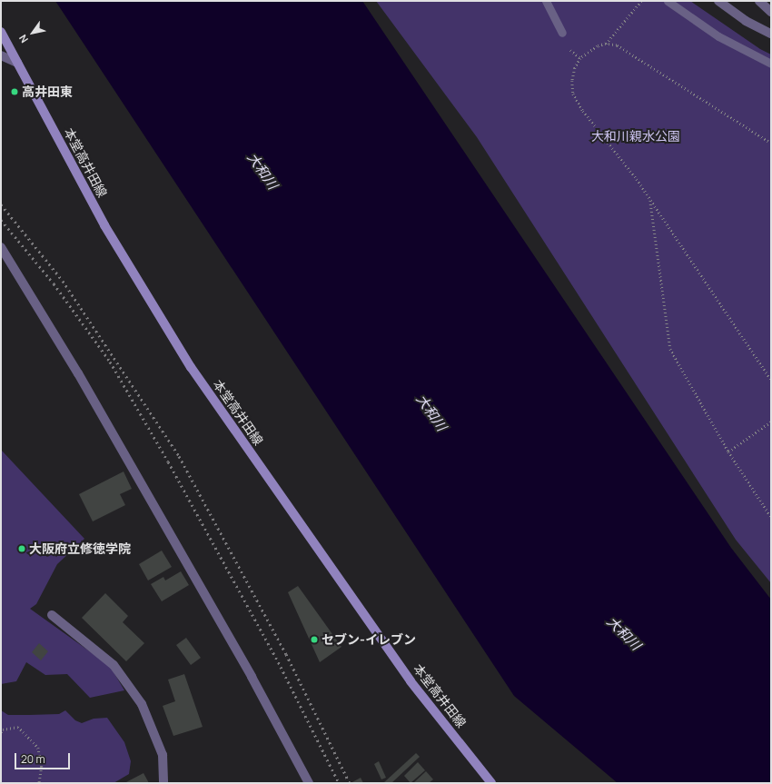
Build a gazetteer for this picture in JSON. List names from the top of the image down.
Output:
{
  "streets": {
    "main road": ["本堂高井田線"]
  },
  "water": ["大和川"],
  "parks": ["大和川親水公園"],
  "places": ["高井田東", "大阪府立修徳学院", "セブン-イレブン"],
  "scale_bar": "20 m",
  "north": "bottom left"
}
